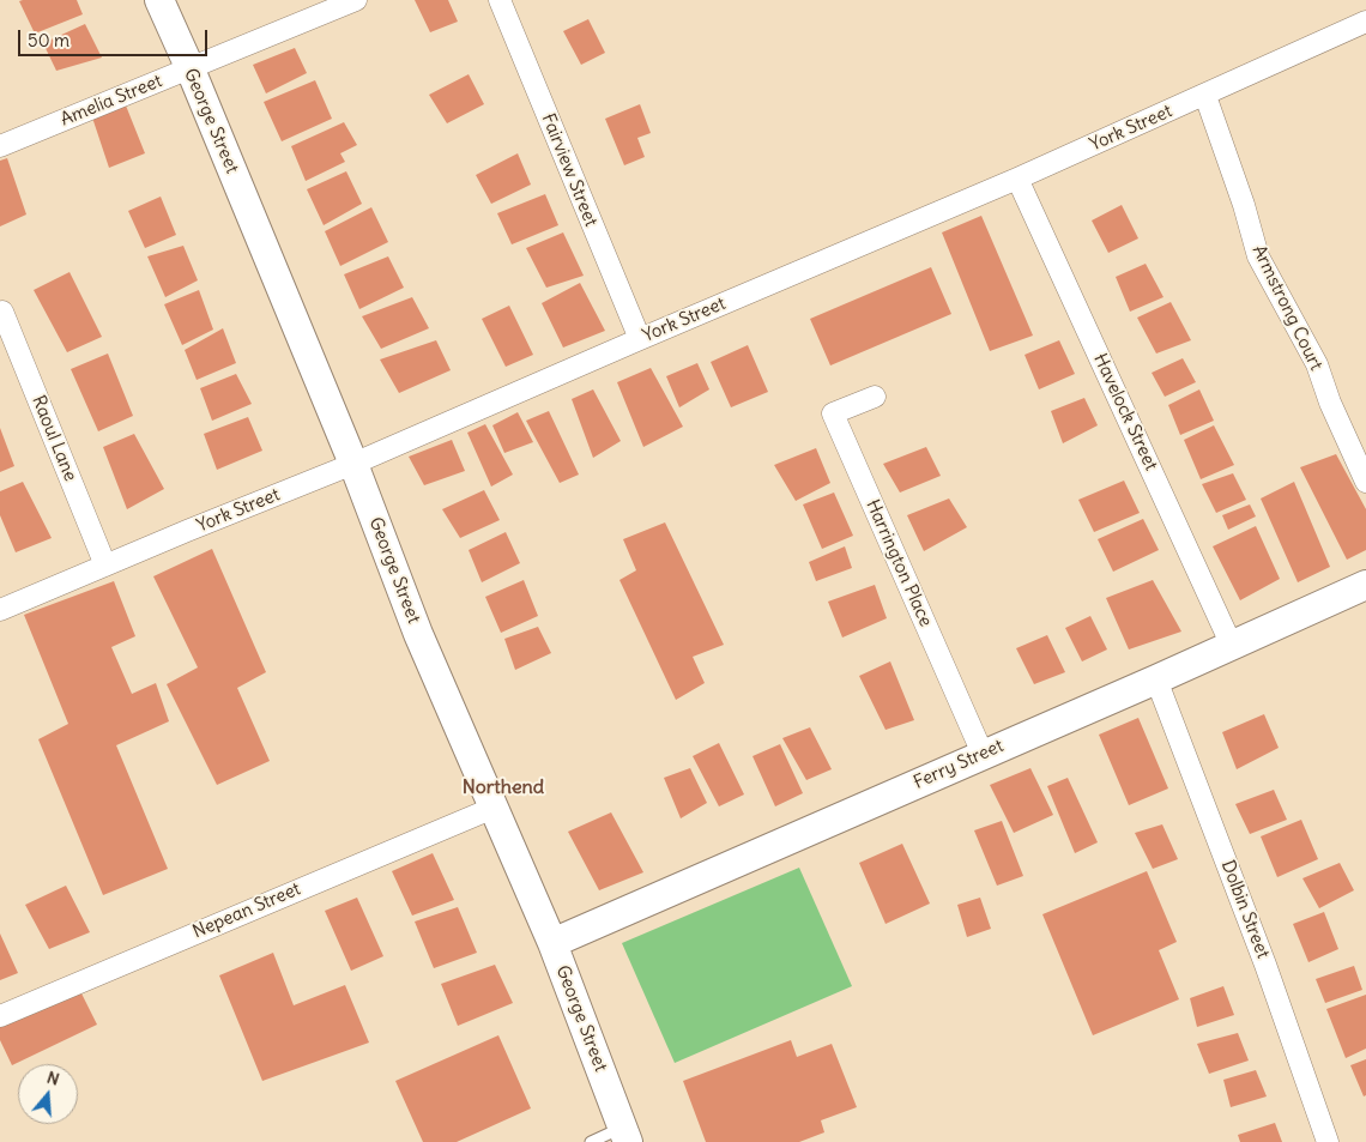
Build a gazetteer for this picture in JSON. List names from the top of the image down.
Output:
{
  "streets": {
    "main road": ["George Street", "Ferry Street"],
    "street": [
      "Amelia Street",
      "York Street",
      "Fairview Street",
      "Armstrong Court",
      "Havelock Street",
      "Raoul Lane",
      "Harrington Place",
      "Dolbin Street",
      "Nepean Street"
    ]
  },
  "crossings": [
    ["Amelia Street", "George Street"],
    ["George Street", "York Street"],
    ["George Street", "Ferry Street"],
    ["George Street", "Nepean Street"],
    ["York Street", "Fairview Street"],
    ["York Street", "Armstrong Court"],
    ["York Street", "Havelock Street"],
    ["York Street", "Raoul Lane"],
    ["Havelock Street", "Ferry Street"],
    ["Harrington Place", "Ferry Street"],
    ["Ferry Street", "Dolbin Street"]
  ],
  "districts": ["Northend"],
  "scale_bar": "50 m",
  "north": "top"
}
